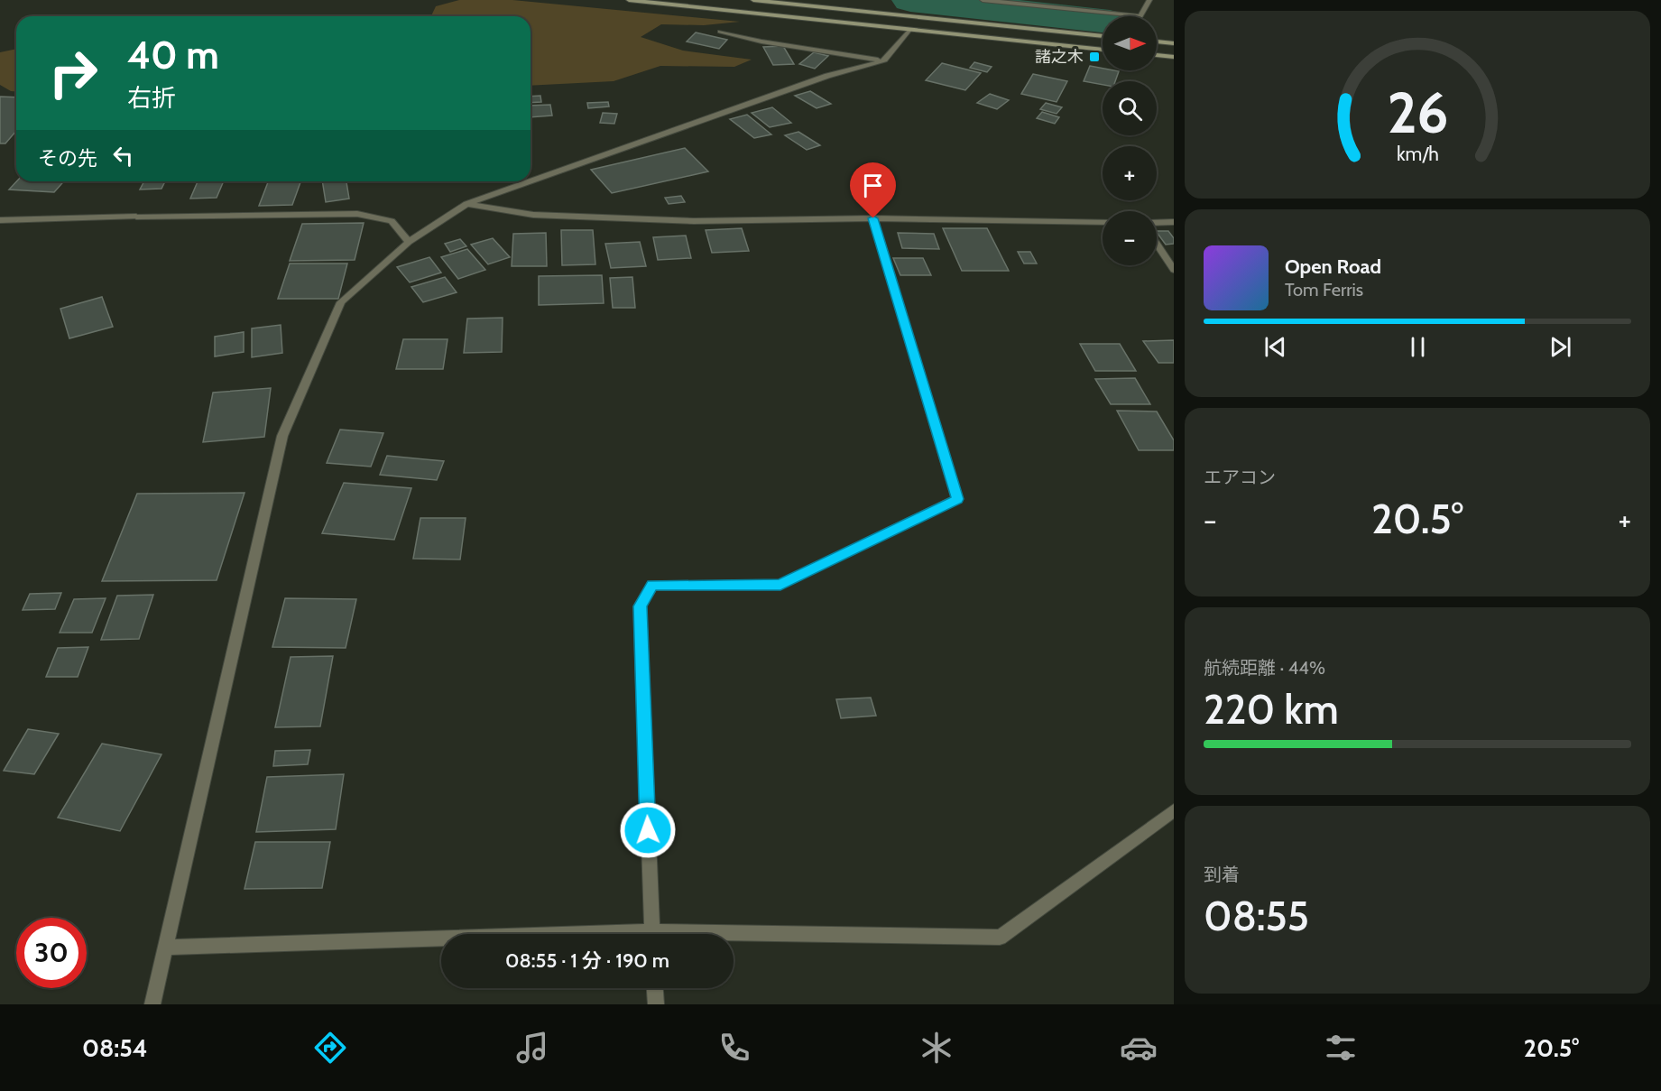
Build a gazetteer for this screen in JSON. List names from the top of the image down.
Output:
{
  "places": {
    "transit": ["諸之木"]
  },
  "north": "right",
  "page": {
    "map_buttons": ["+", "−"],
    "turn": ["40 m", "右折"],
    "then": "その先",
    "song": ["Open Road", "Tom Ferris"],
    "tile": [
      "エアコン",
      ["航続距離 · 44%", "220 km"],
      ["到着", "08:55"]
    ],
    "heat": ["−", "20.5°", "+"],
    "limit": "30",
    "trip": "08:55 · 1 分 · 190 m",
    "tabs": ["08:54", "20.5°"],
    "gauge": ["26", "km/h"]
  }
}
